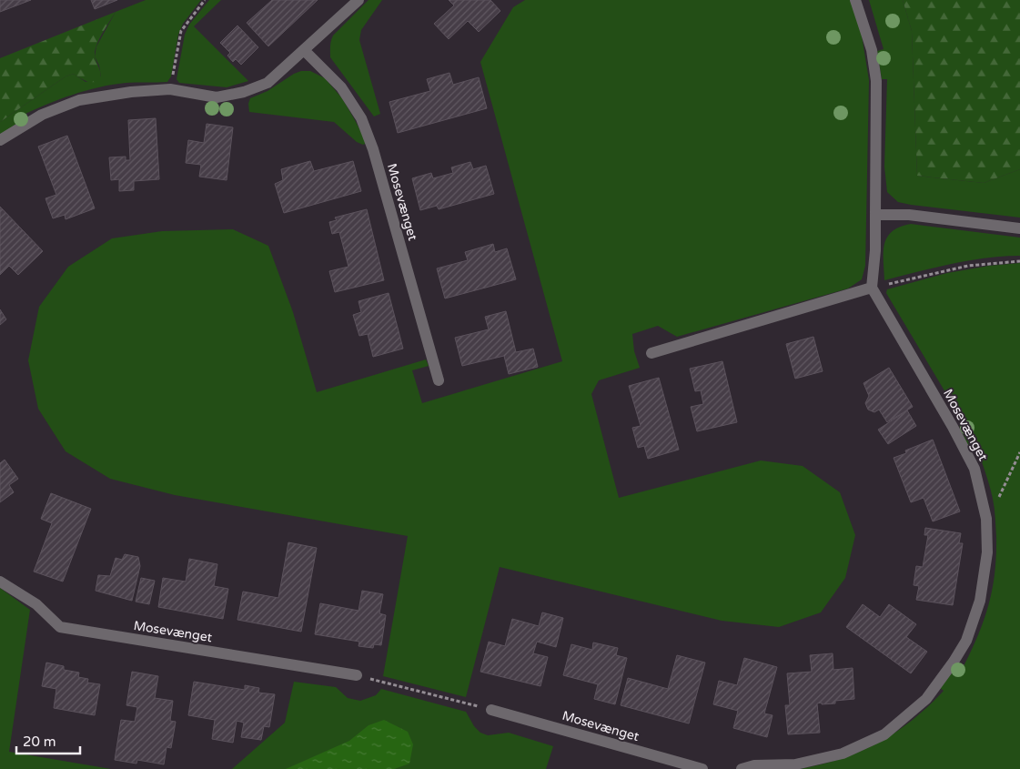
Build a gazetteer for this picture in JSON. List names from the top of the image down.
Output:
{
  "streets": {
    "street": ["Mosevænget"]
  },
  "scale_bar": "20 m"
}
